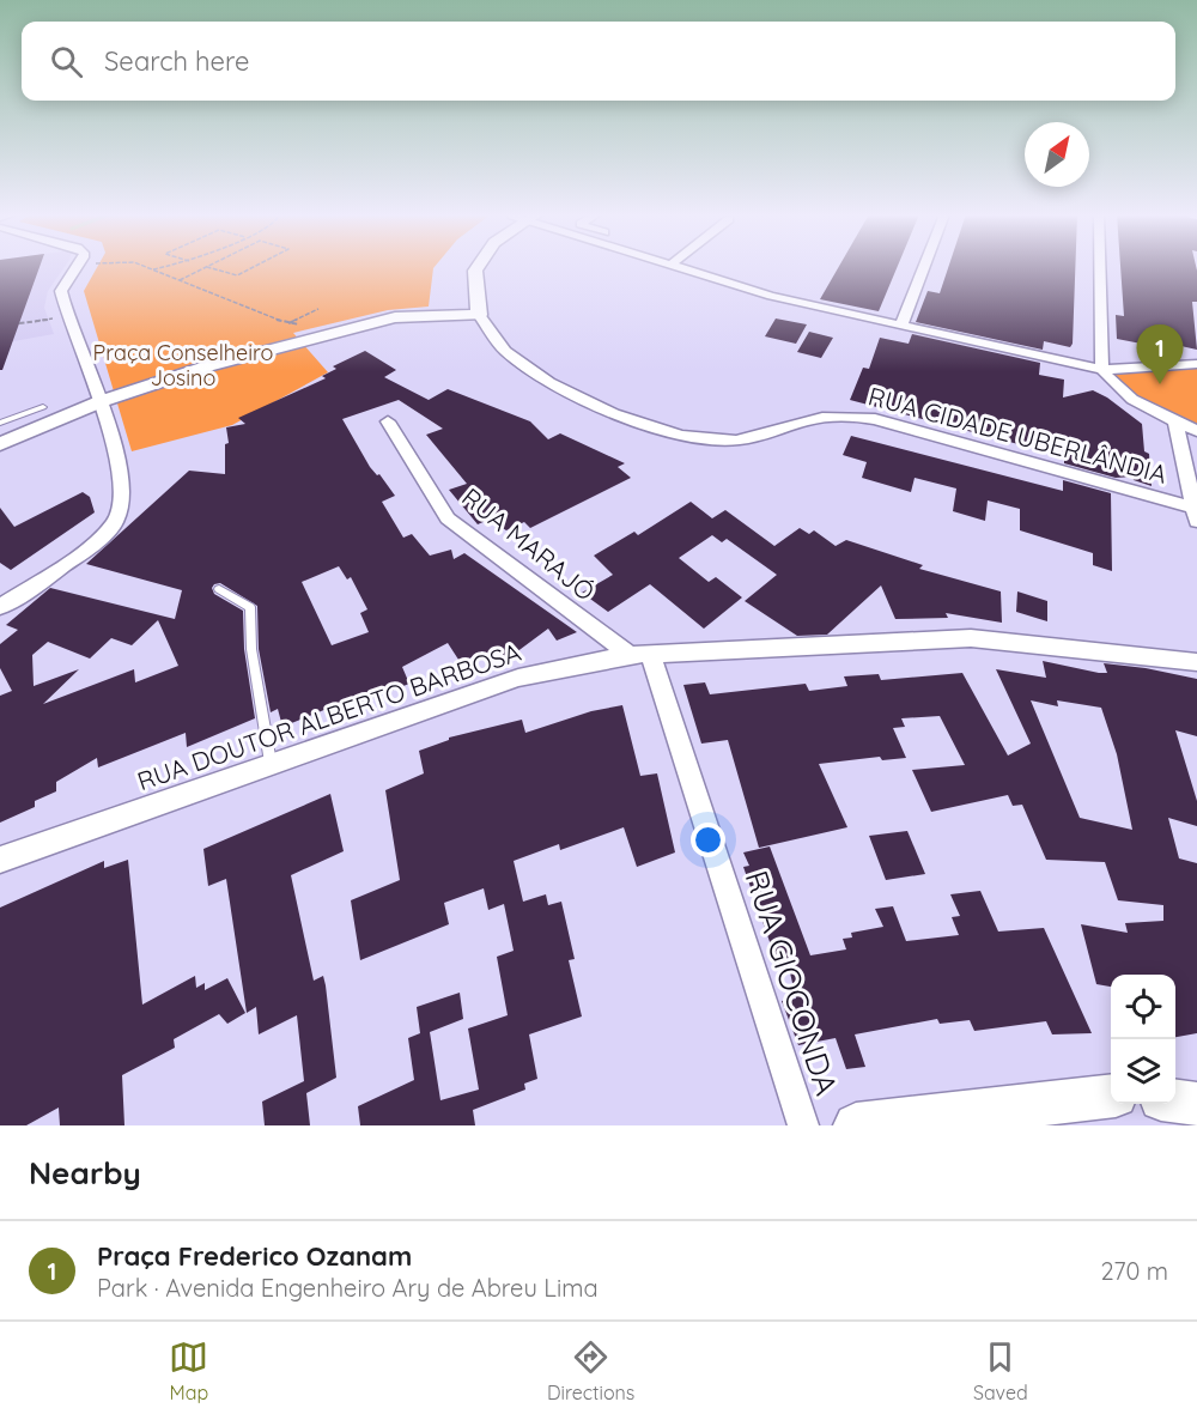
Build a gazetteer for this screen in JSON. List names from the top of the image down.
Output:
{
  "streets": {
    "street": [
      "RUA CIDADE UBERLÂNDIA",
      "RUA MARAJÓ",
      "RUA DOUTOR ALBERTO BARBOSA",
      "RUA GIOCONDA"
    ]
  },
  "crossings": [
    ["RUA MARAJÓ", "RUA DOUTOR ALBERTO BARBOSA"],
    ["RUA MARAJÓ", "RUA GIOCONDA"],
    ["RUA DOUTOR ALBERTO BARBOSA", "RUA GIOCONDA"]
  ],
  "parks": ["Praça Conselheiro Josino"],
  "north": "top right",
  "page": {
    "search": "Search here",
    "pins": "1",
    "heading": "Nearby",
    "list": [
      {
        "mark": "1",
        "name": "Praça Frederico Ozanam",
        "note": "Park · Avenida Engenheiro Ary de Abreu Lima",
        "value": "270 m"
      }
    ],
    "nav": ["Map", "Directions", "Saved"]
  }
}
